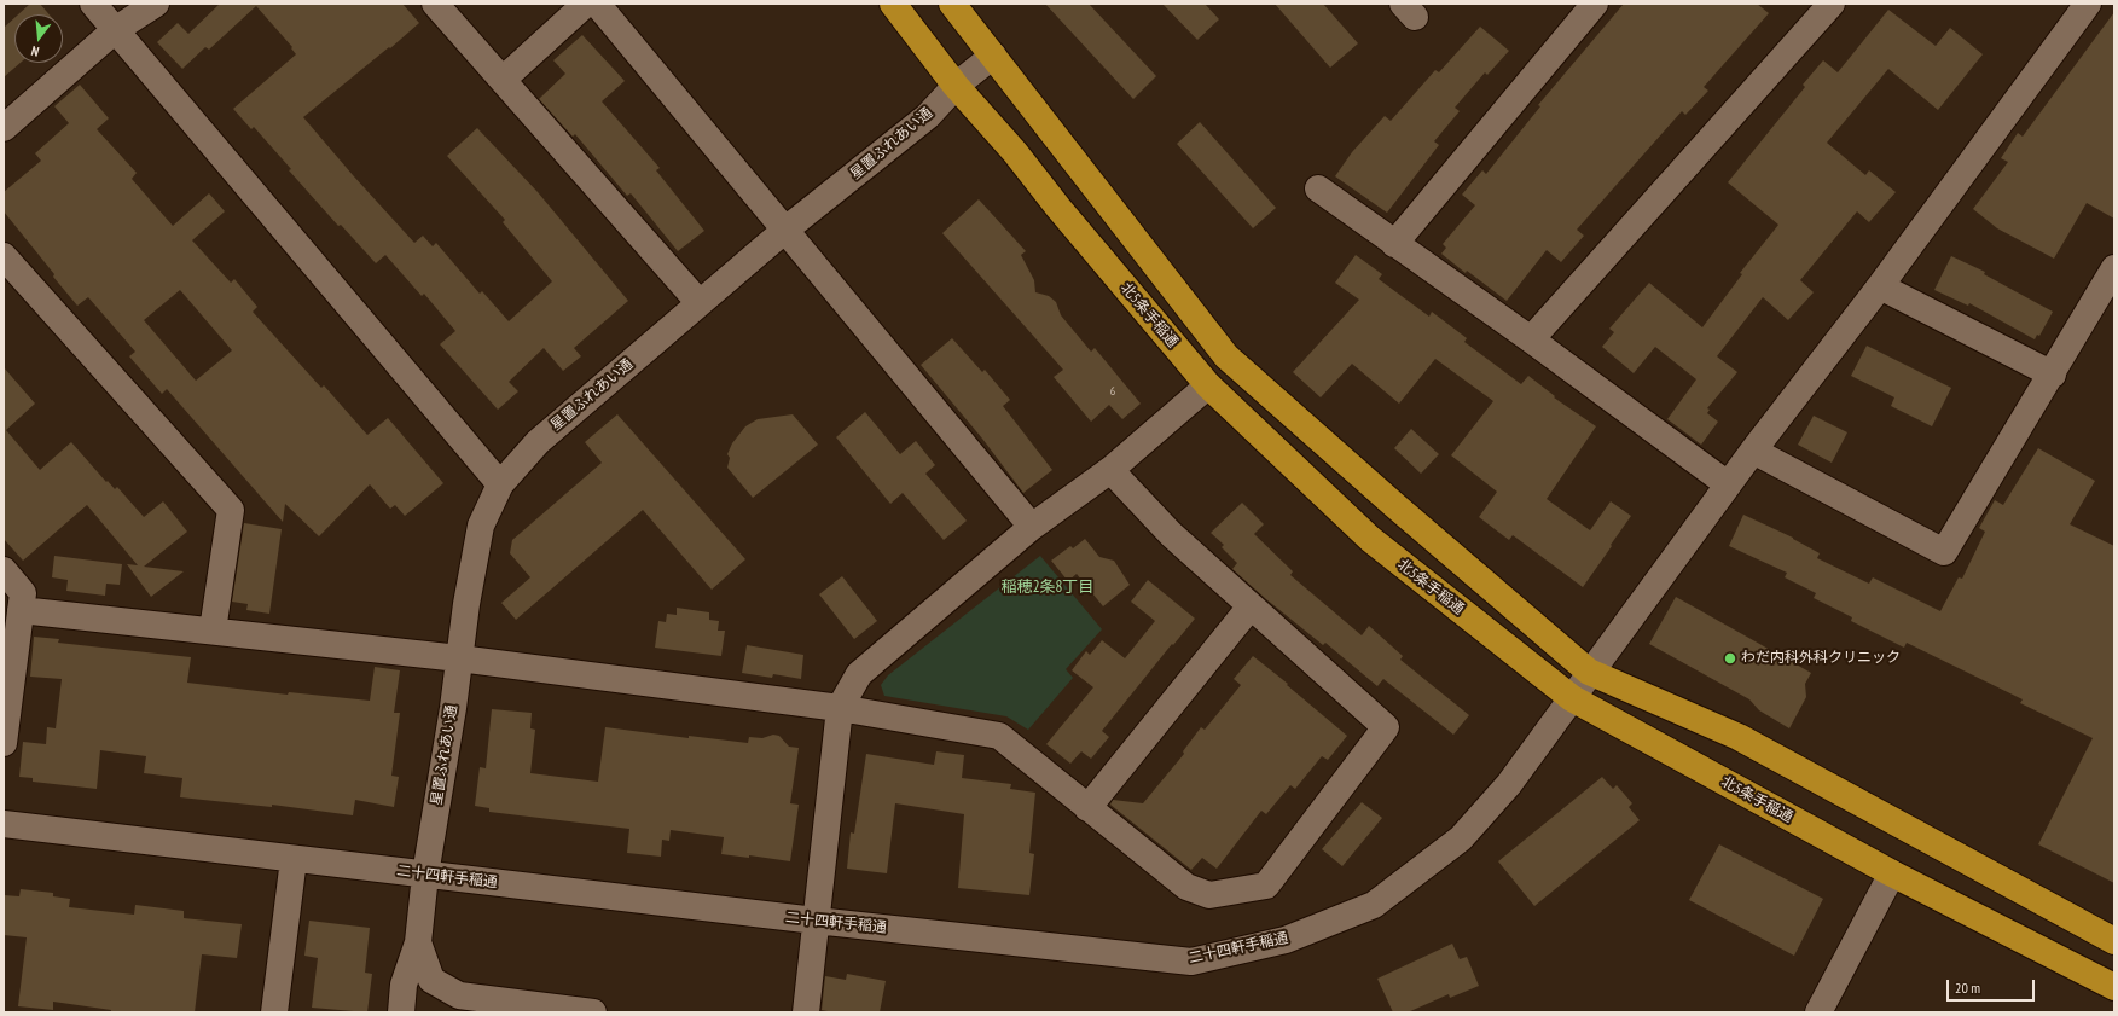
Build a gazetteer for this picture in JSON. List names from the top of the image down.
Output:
{
  "streets": {
    "highway": ["北5条手稲通"],
    "street": ["星置ふれあい通", "二十四軒手稲通"]
  },
  "crossings": [
    ["星置ふれあい通", "北5条手稲通"],
    ["星置ふれあい通", "二十四軒手稲通"],
    ["北5条手稲通", "二十四軒手稲通"]
  ],
  "districts": ["稲穂2条8丁目"],
  "places": ["わだ内科外科クリニック"],
  "house_numbers": ["6"],
  "scale_bar": "20 m",
  "north": "bottom"
}
